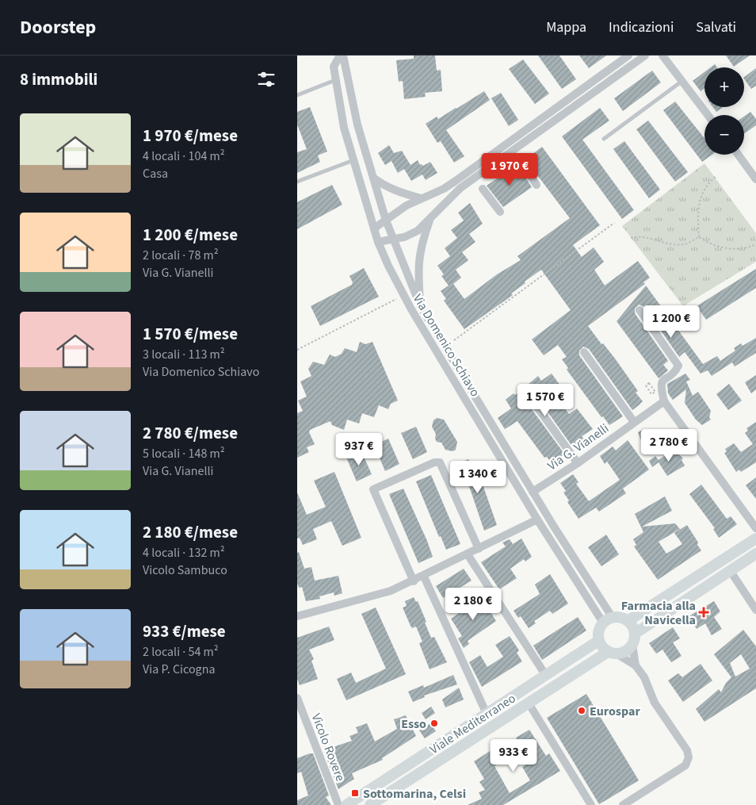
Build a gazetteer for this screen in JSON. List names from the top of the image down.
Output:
{
  "streets": {
    "street": [
      "Via Domenico Schiavo",
      "Via G. Vianelli",
      "Viale Mediterraneo",
      "Vicolo Rovere"
    ]
  },
  "crossings": [
    ["Via Domenico Schiavo", "Via G. Vianelli"],
    ["Via Domenico Schiavo", "Viale Mediterraneo"]
  ],
  "places": {
    "health": ["Farmacia alla Navicella"],
    "other": ["Eurospar", "Esso"],
    "transit": ["Sottomarina, Celsi"]
  },
  "page": {
    "header": "Doorstep",
    "nav": ["Mappa", "Indicazioni", "Salvati"],
    "heading": "8 immobili",
    "map_buttons": ["+", "−"],
    "list": [
      {
        "name": "1 970 €/mese",
        "note": "4 locali · 104 m² · Casa"
      },
      {
        "name": "1 200 €/mese",
        "note": "2 locali · 78 m² · Via G. Vianelli"
      },
      {
        "name": "1 570 €/mese",
        "note": "3 locali · 113 m² · Via Domenico Schiavo"
      },
      {
        "name": "2 780 €/mese",
        "note": "5 locali · 148 m² · Via G. Vianelli"
      },
      {
        "name": "2 180 €/mese",
        "note": "4 locali · 132 m² · Vicolo Sambuco"
      },
      {
        "name": "933 €/mese",
        "note": "2 locali · 54 m² · Via P. Cicogna"
      }
    ],
    "price": [
      "1 970 €",
      "1 200 €",
      "1 570 €",
      "2 780 €",
      "937 €",
      "1 340 €",
      "2 180 €",
      "933 €"
    ]
  }
}
